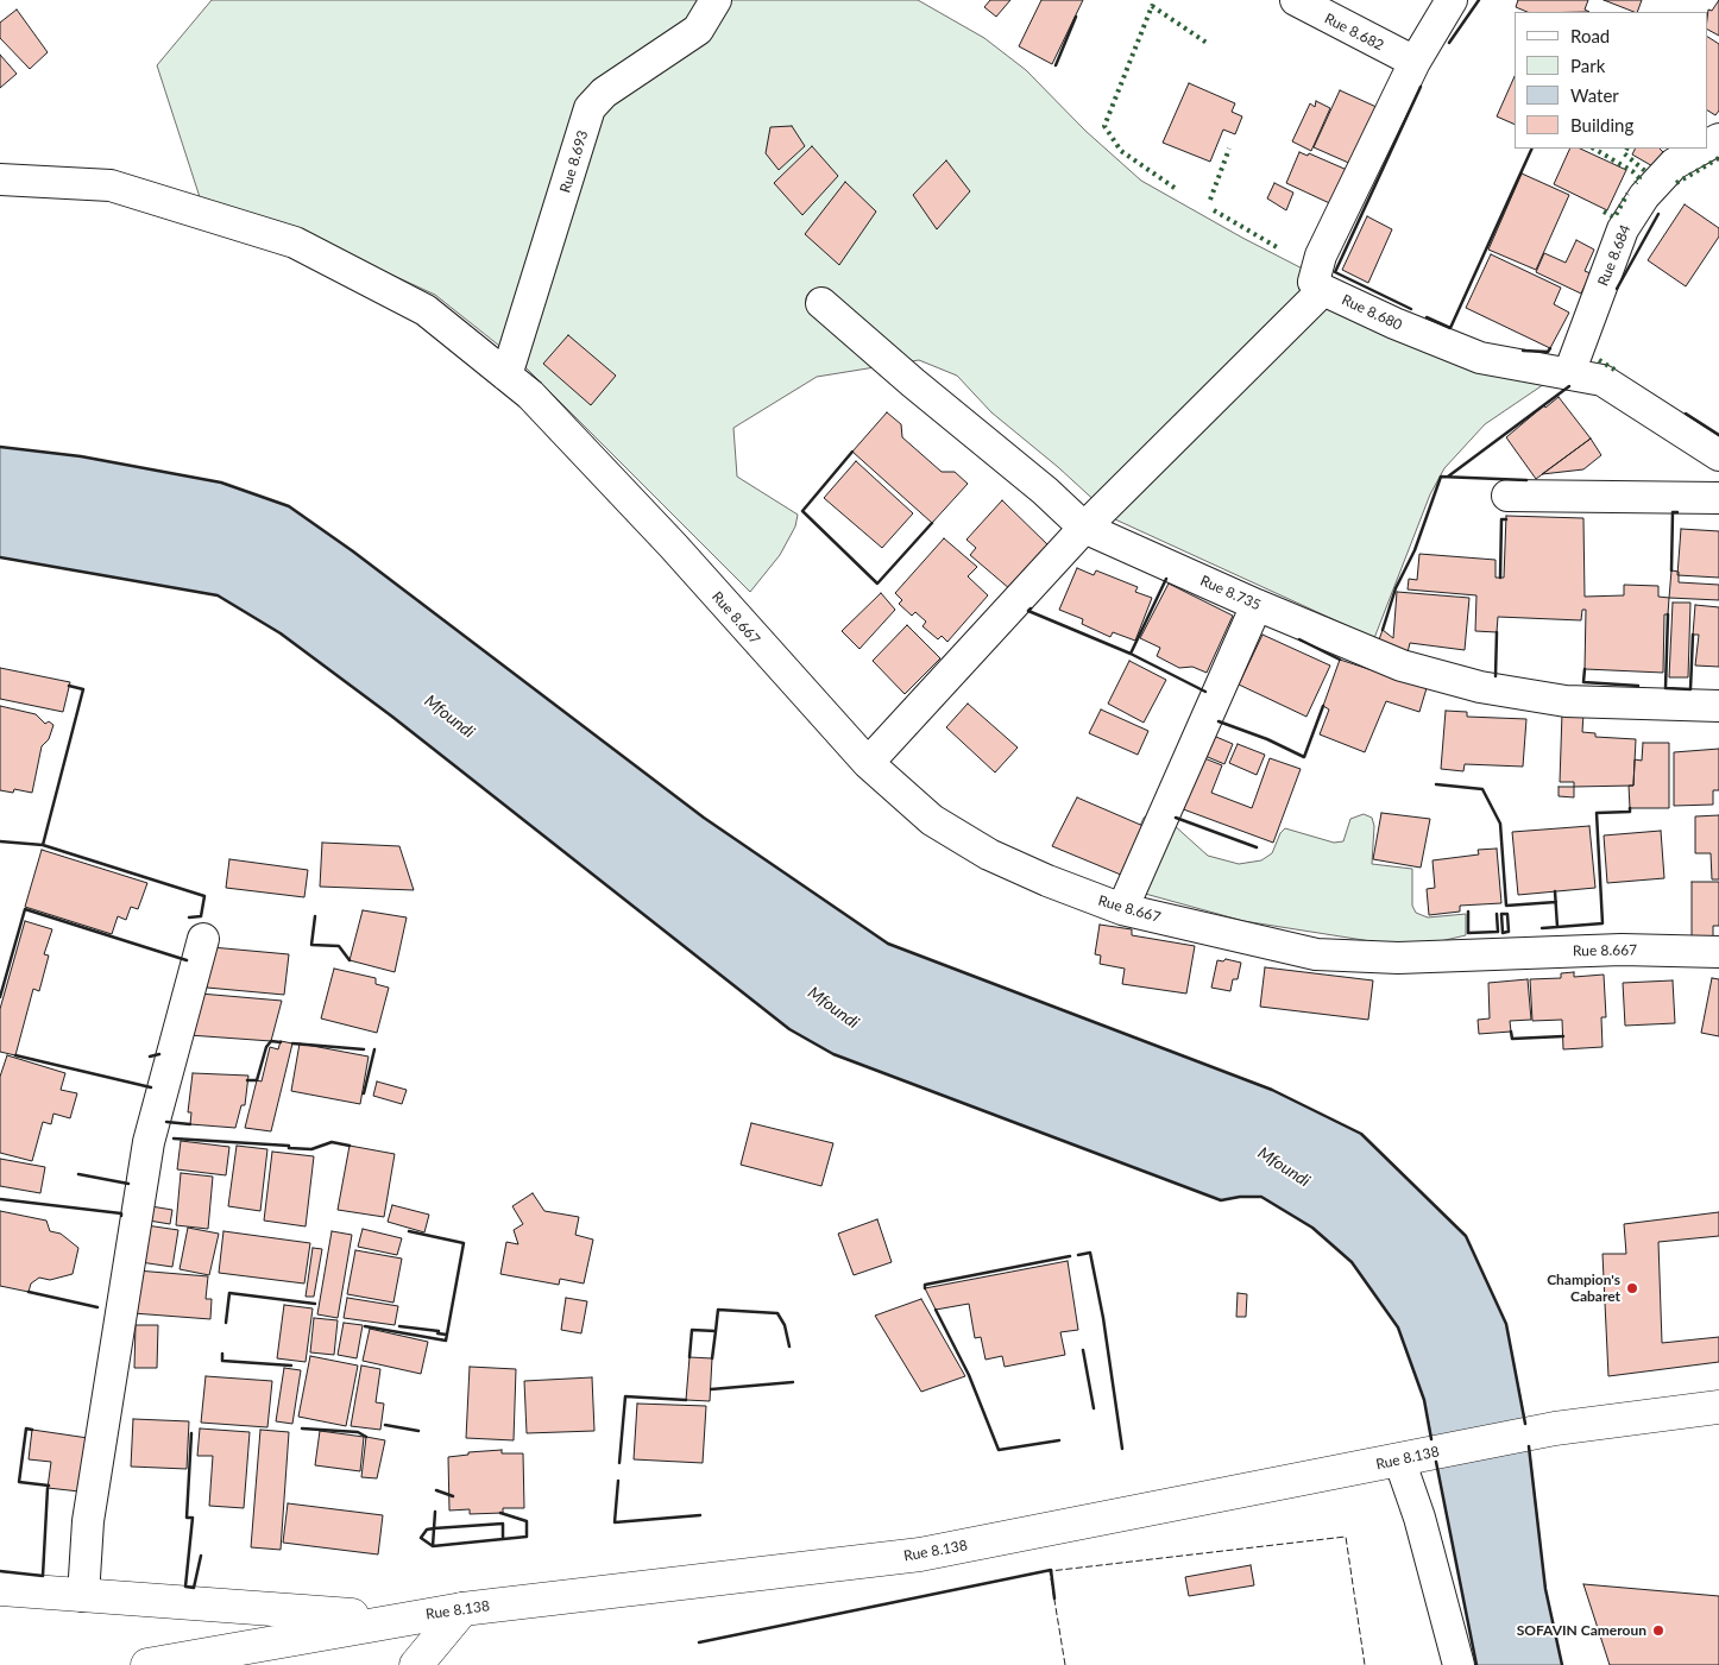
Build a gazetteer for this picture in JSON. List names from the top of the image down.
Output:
{
  "streets": {
    "main road": ["Rue 8.138"],
    "street": [
      "Rue 8.682",
      "Rue 8.693",
      "Rue 8.684",
      "Rue 8.680",
      "Rue 8.735",
      "Rue 8.667"
    ]
  },
  "crossings": [
    ["Rue 8.682", "Rue 8.680"],
    ["Rue 8.693", "Rue 8.667"],
    ["Rue 8.684", "Rue 8.680"]
  ],
  "water": ["Mfoundi"],
  "places": ["Champion's Cabaret", "SOFAVIN Cameroun"],
  "legend": [
    "Road",
    "Park",
    "Water",
    "Building"
  ]
}
